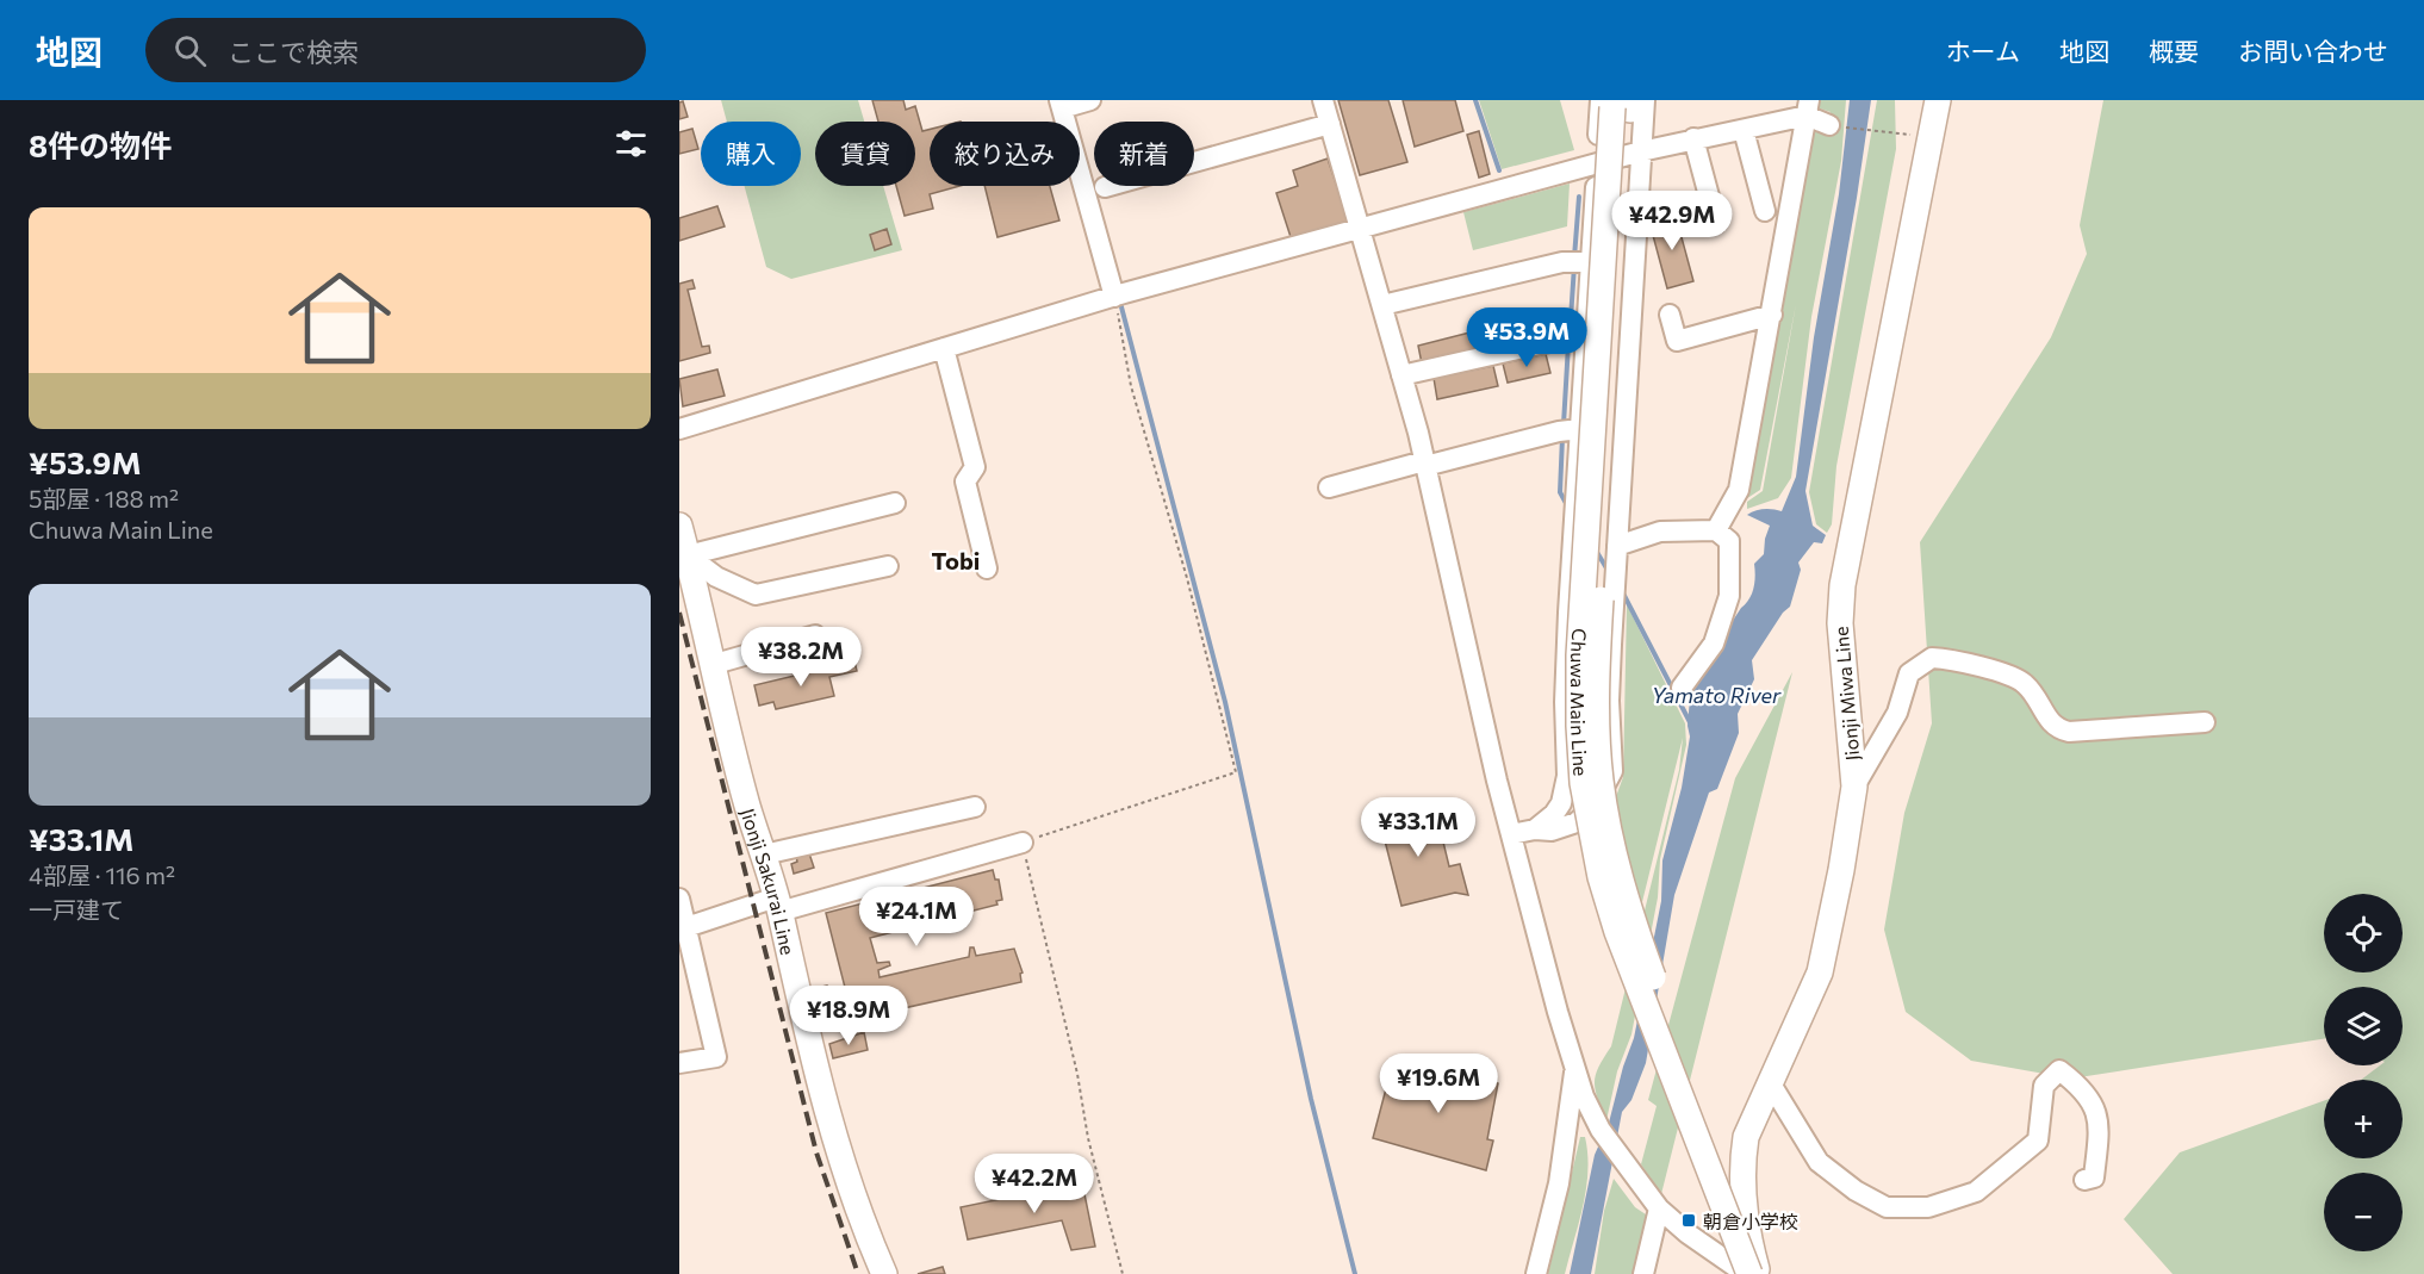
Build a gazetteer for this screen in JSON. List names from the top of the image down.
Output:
{
  "streets": {
    "main road": ["Jionji Miwa Line", "Chuwa Main Line", "Jionji Sakurai Line"]
  },
  "districts": ["Tobi"],
  "water": ["Yamato River"],
  "places": {
    "transit": ["朝倉小学校"]
  },
  "page": {
    "header": "地図",
    "search": "ここで検索",
    "nav": [
      "ホーム",
      "地図",
      "概要",
      "お問い合わせ"
    ],
    "heading": "8件の物件",
    "chip": [
      "購入",
      "賃貸",
      "絞り込み",
      "新着"
    ],
    "list": [
      {
        "name": "¥53.9M",
        "note": "5部屋 · 188 m² · Chuwa Main Line"
      },
      {
        "name": "¥33.1M",
        "note": "4部屋 · 116 m² · 一戸建て"
      }
    ],
    "price": [
      "¥42.9M",
      "¥53.9M",
      "¥38.2M",
      "¥33.1M",
      "¥24.1M",
      "¥18.9M",
      "¥19.6M",
      "¥42.2M"
    ],
    "map_buttons": ["+", "−"]
  }
}
